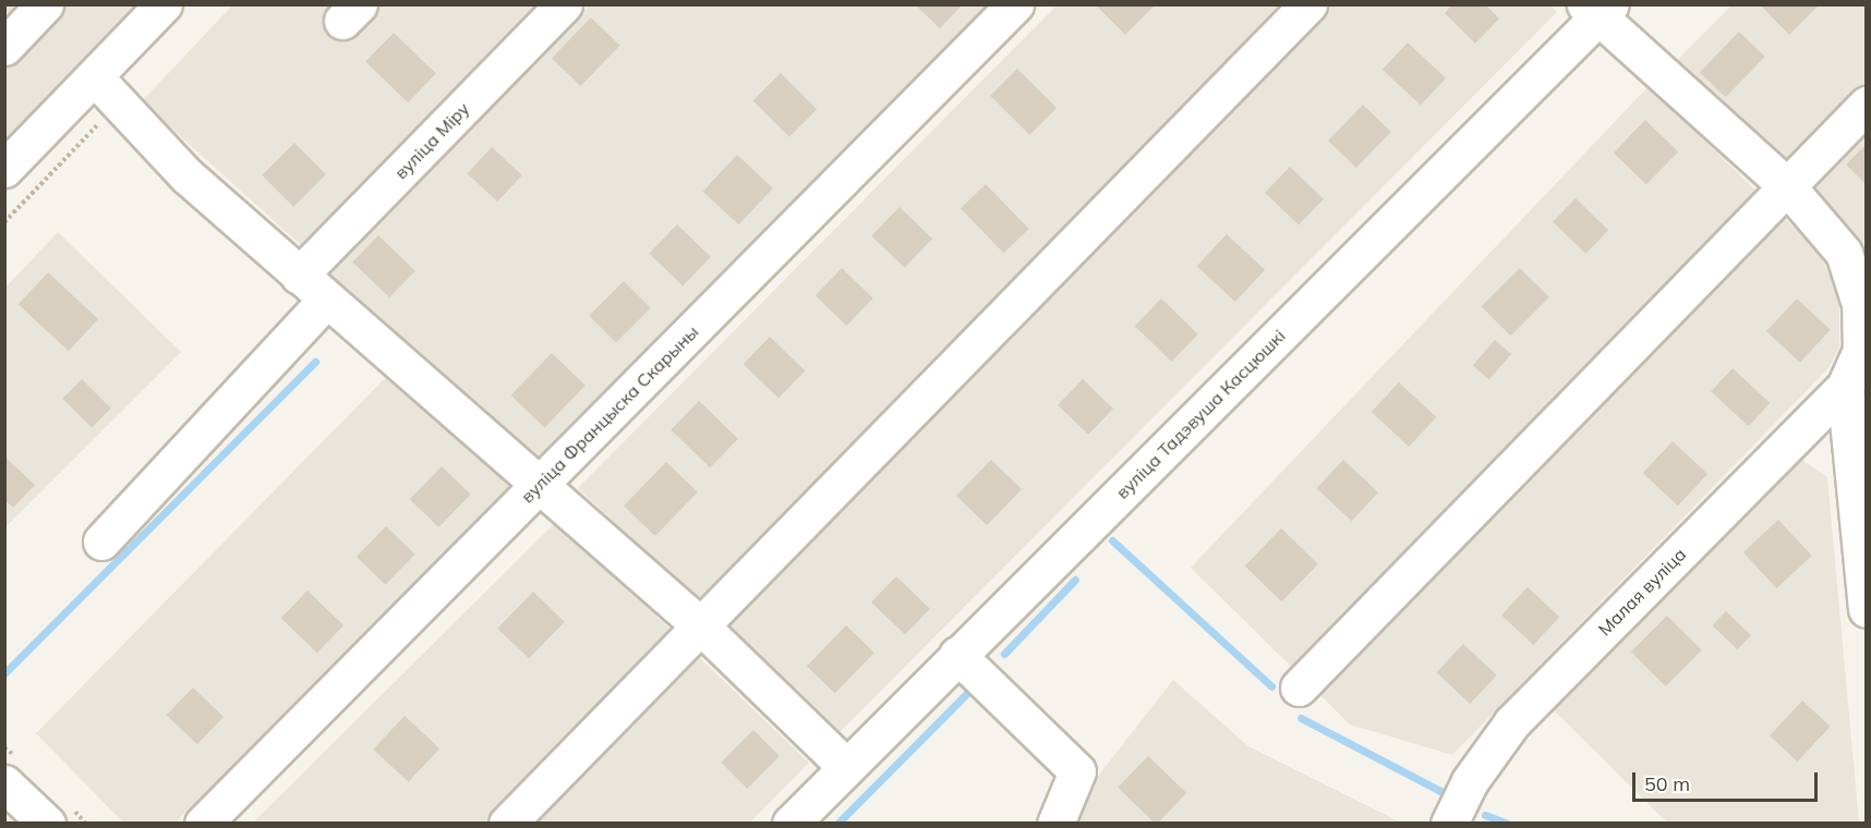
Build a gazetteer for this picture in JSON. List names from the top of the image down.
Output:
{
  "streets": {
    "street": [
      "вуліца Міру",
      "вуліца Францыска Скарыны",
      "вуліца Тадэвуша Касцюшкі",
      "Малая вуліца"
    ]
  },
  "scale_bar": "50 m"
}
